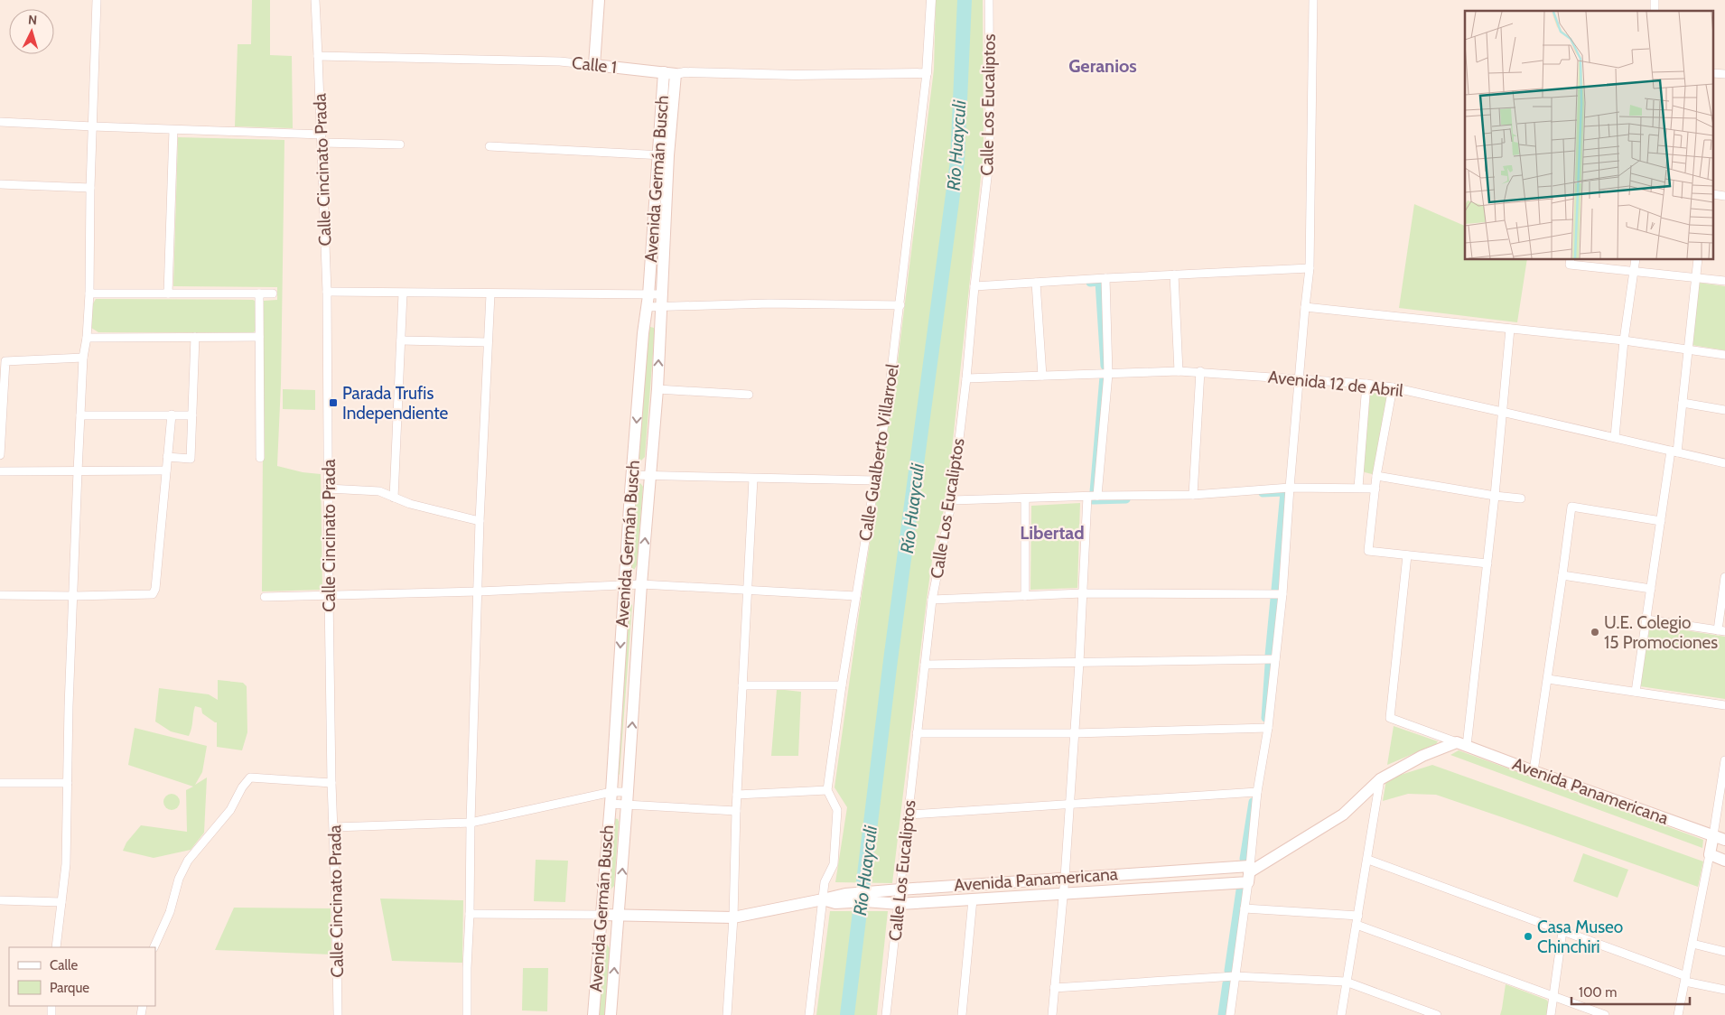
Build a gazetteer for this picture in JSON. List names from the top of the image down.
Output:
{
  "streets": {
    "main road": ["Calle 1", "Avenida Germán Busch", "Avenida Panamericana"],
    "street": [
      "Calle Los Eucaliptos",
      "Calle Cincinato Prada",
      "Avenida 12 de Abril",
      "Calle Gualberto Villarroel"
    ]
  },
  "crossings": [
    ["Calle 1", "Calle Cincinato Prada"],
    ["Calle 1", "Avenida Germán Busch"],
    ["Calle 1", "Calle Gualberto Villarroel"],
    ["Calle Los Eucaliptos", "Avenida 12 de Abril"],
    ["Calle Los Eucaliptos", "Avenida Panamericana"],
    ["Avenida Germán Busch", "Avenida Panamericana"]
  ],
  "districts": ["Geranios", "Libertad"],
  "water": ["Río Huayculi"],
  "places": {
    "transit": ["Parada Trufis Independiente"],
    "other": ["U.E. Colegio 15 Promociones", "Casa Museo Chinchiri"]
  },
  "legend": ["Calle", "Parque"],
  "scale_bar": "100 m",
  "north": "top"
}
